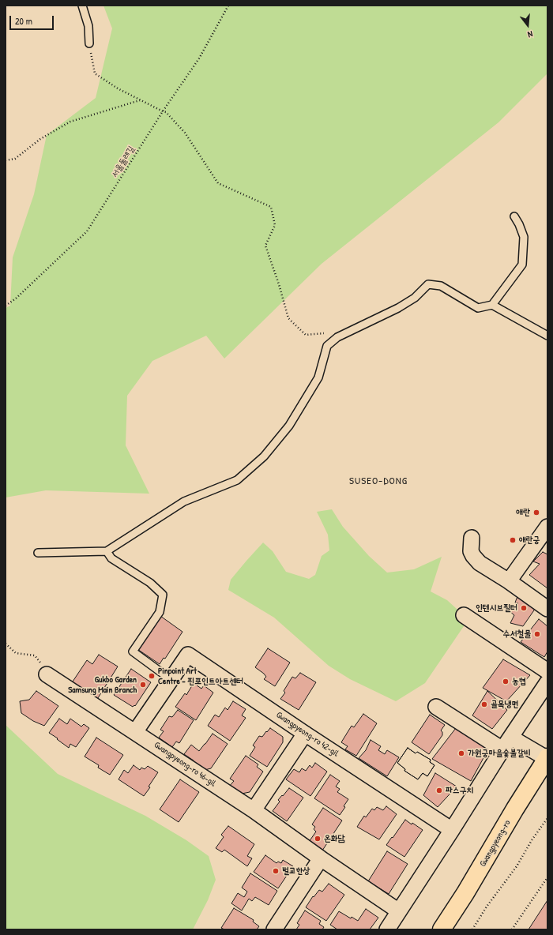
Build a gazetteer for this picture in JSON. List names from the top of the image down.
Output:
{
  "streets": {
    "main road": ["Gwangpyeong-ro"],
    "street": ["Gwangpyeong-ro 42-gil", "Gwangpyeong-ro 46-gil"],
    "path": ["서울둘레길"]
  },
  "crossings": [
    ["Gwangpyeong-ro 42-gil", "Gwangpyeong-ro 46-gil"]
  ],
  "districts": ["SUSEO-DONG"],
  "places": [
    "애란",
    "애란궁",
    "인텐시브필터",
    "수서철물",
    "Pinpoint Art Centre - 핀포인트아트센터",
    "농협",
    "Gukbo Garden Samsung Main Branch",
    "골목냉면",
    "가원궁마을숯불갈비",
    "파스구치",
    "온화담",
    "벌교한상"
  ],
  "scale_bar": "20 m",
  "north": "bottom"
}
